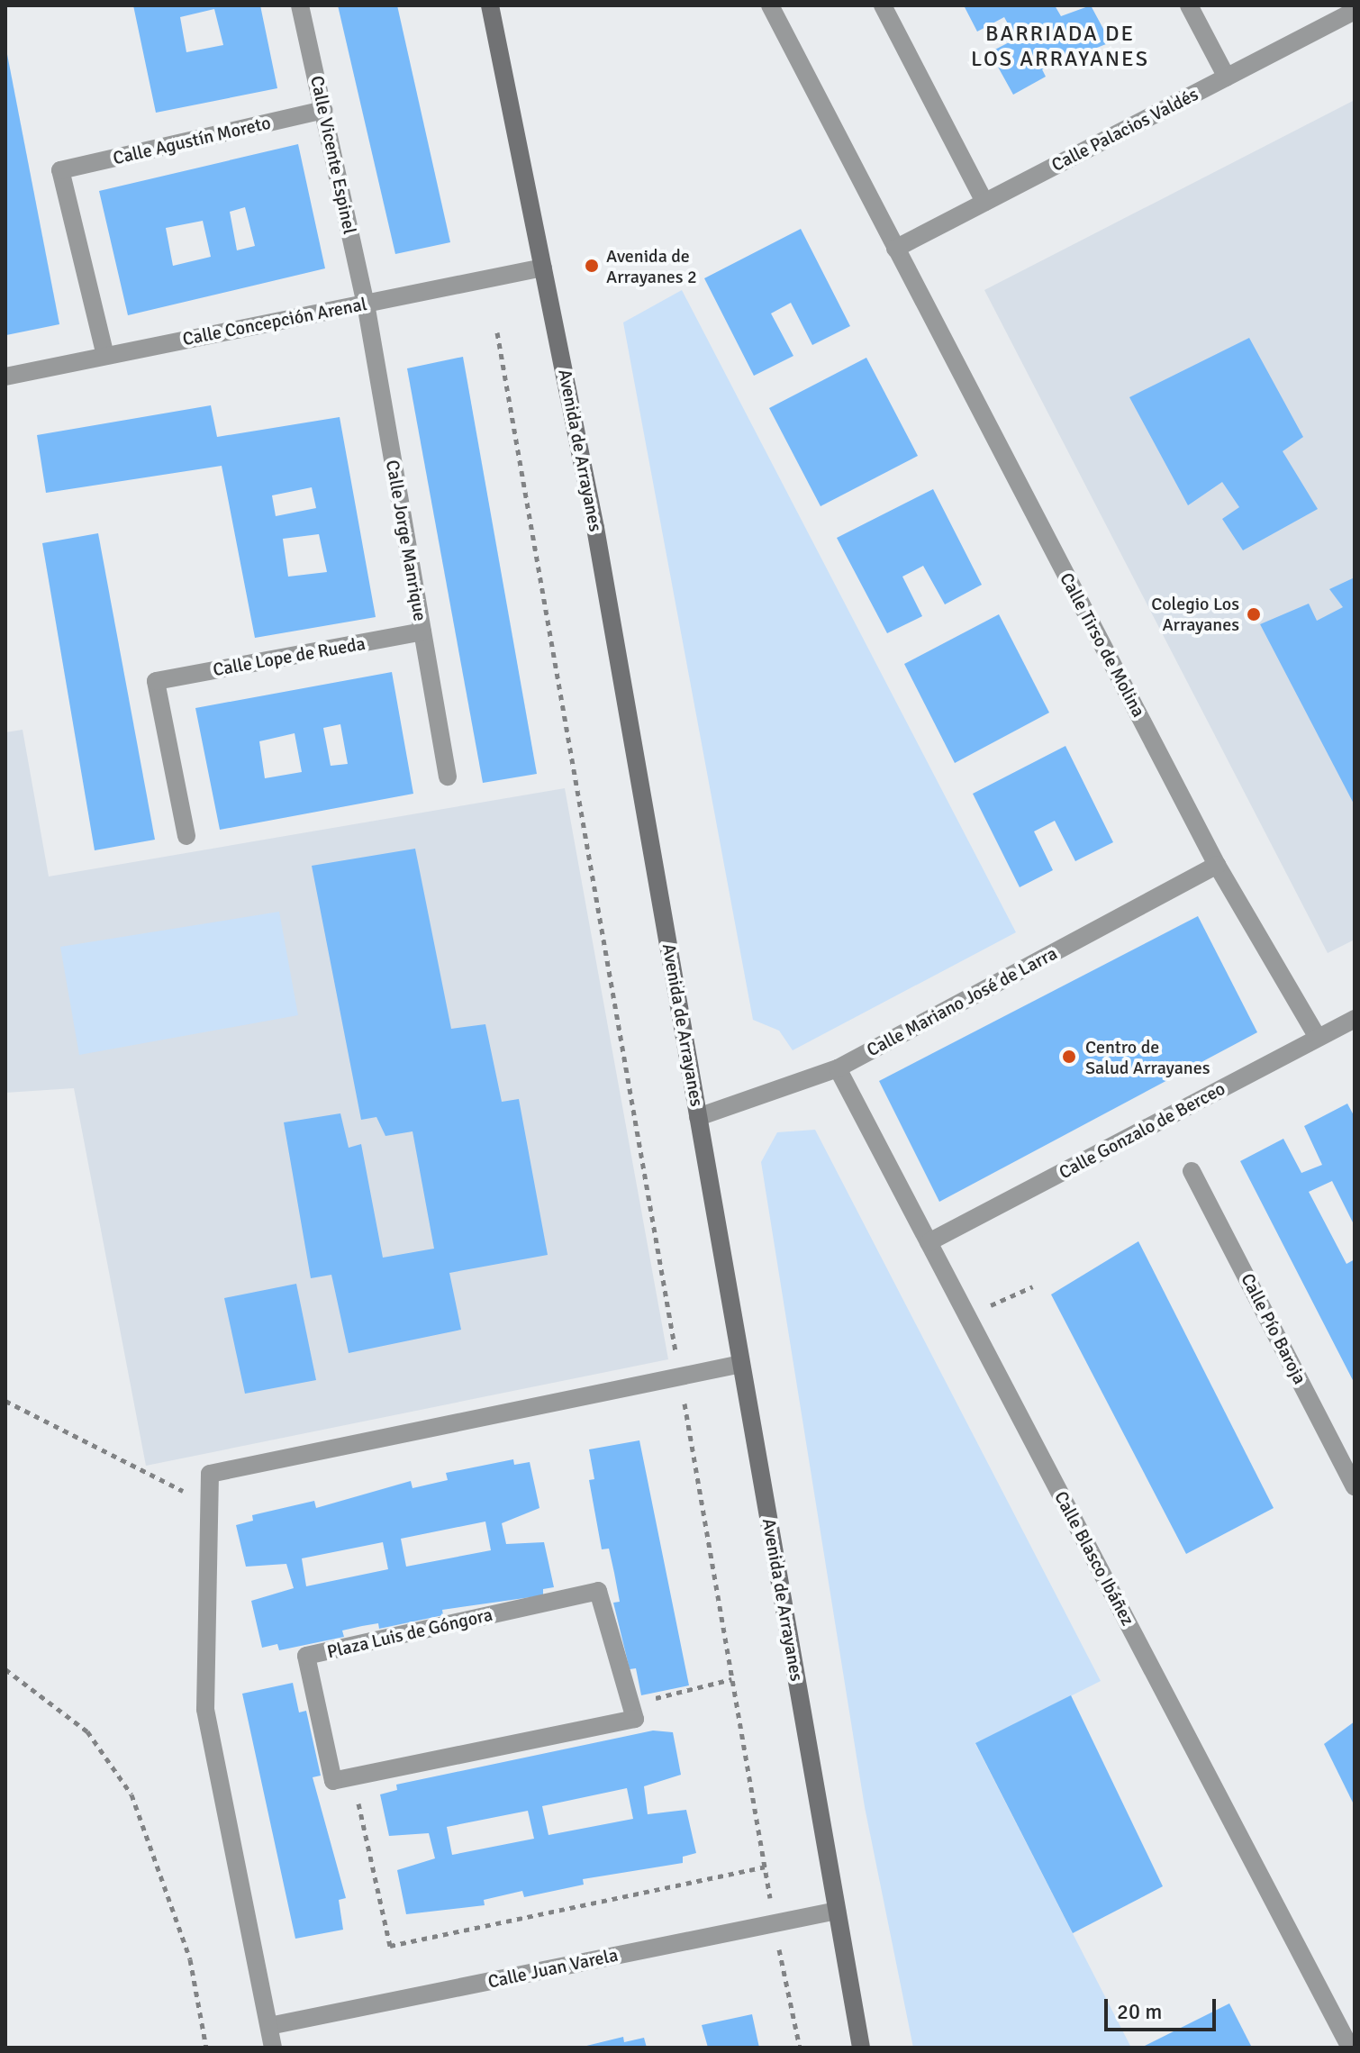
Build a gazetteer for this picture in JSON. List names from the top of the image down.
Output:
{
  "streets": {
    "street": [
      "Calle Palacios Valdés",
      "Calle Agustín Moreto",
      "Calle Vicente Espinel",
      "Calle Concepción Arenal",
      "Avenida de Arrayanes",
      "Calle Jorge Manrique",
      "Calle Tirso de Molina",
      "Calle Lope de Rueda",
      "Calle Mariano José de Larra",
      "Calle Gonzalo de Berceo",
      "Calle Pío Baroja",
      "Calle Blasco Ibáñez",
      "Plaza Luis de Góngora",
      "Calle Juan Varela"
    ]
  },
  "crossings": [
    ["Calle Palacios Valdés", "Calle Tirso de Molina"],
    ["Calle Agustín Moreto", "Calle Vicente Espinel"],
    ["Calle Agustín Moreto", "Calle Concepción Arenal"],
    ["Calle Vicente Espinel", "Calle Concepción Arenal"],
    ["Calle Vicente Espinel", "Calle Jorge Manrique"],
    ["Calle Concepción Arenal", "Avenida de Arrayanes"],
    ["Calle Concepción Arenal", "Calle Jorge Manrique"],
    ["Avenida de Arrayanes", "Calle Mariano José de Larra"],
    ["Avenida de Arrayanes", "Calle Juan Varela"],
    ["Calle Jorge Manrique", "Calle Lope de Rueda"],
    ["Calle Tirso de Molina", "Calle Mariano José de Larra"],
    ["Calle Tirso de Molina", "Calle Gonzalo de Berceo"],
    ["Calle Mariano José de Larra", "Calle Blasco Ibáñez"],
    ["Calle Gonzalo de Berceo", "Calle Blasco Ibáñez"]
  ],
  "districts": ["BARRIADA DE LOS ARRAYANES"],
  "places": ["Avenida de Arrayanes 2", "Colegio Los Arrayanes", "Centro de Salud Arrayanes"],
  "scale_bar": "20 m"
}
